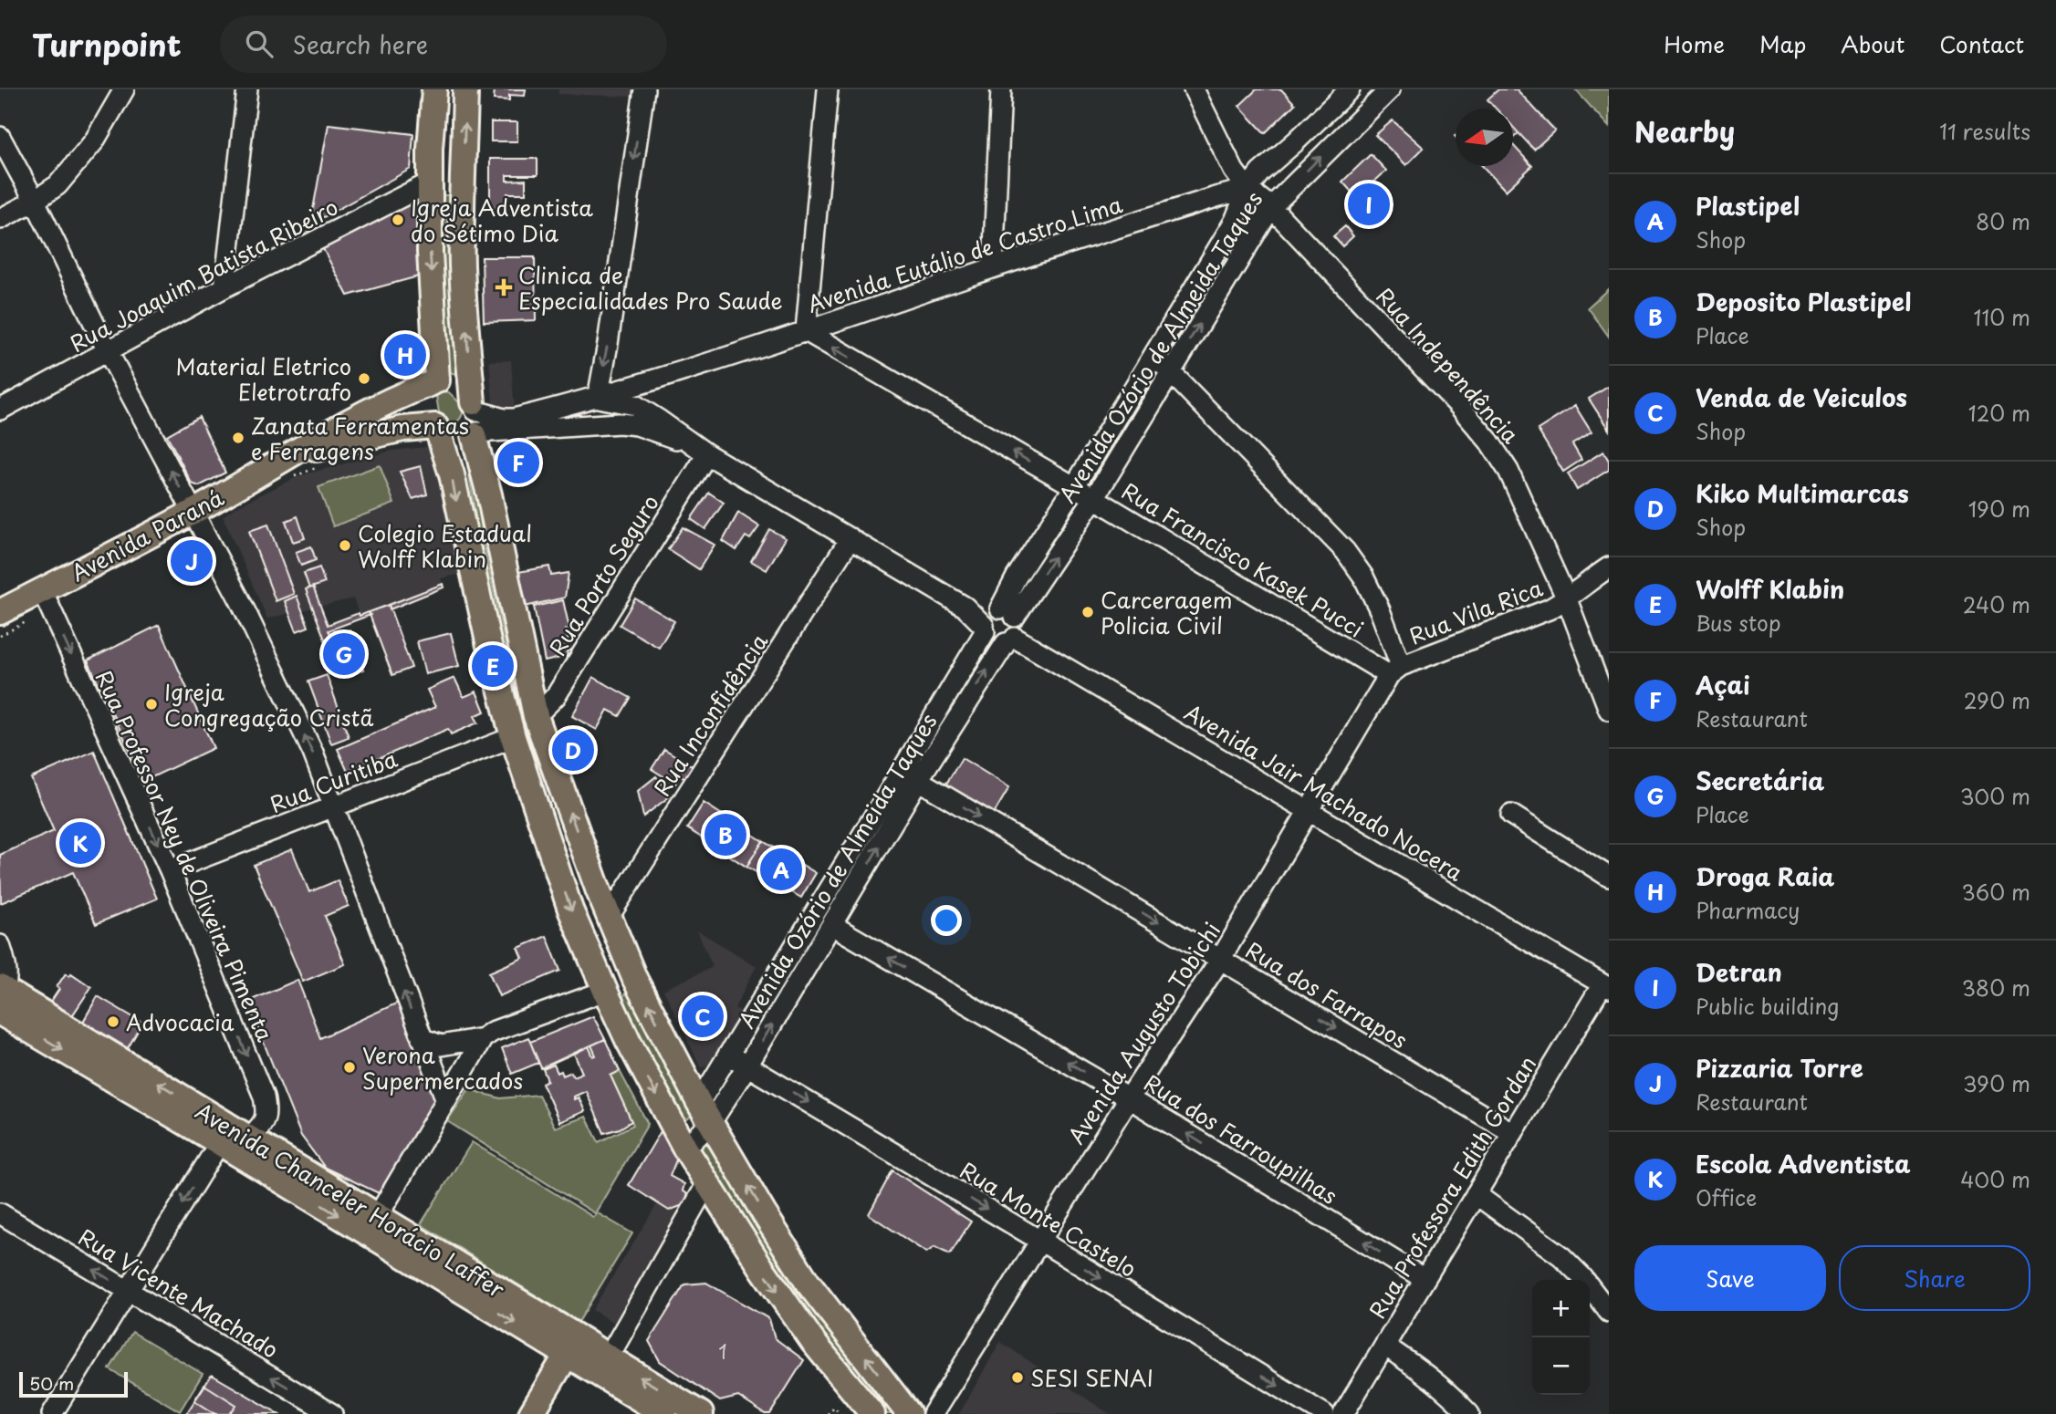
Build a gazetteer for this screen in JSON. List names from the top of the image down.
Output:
{
  "streets": {
    "main road": ["Avenida Paraná", "Avenida Chanceler Horácio Laffer"],
    "street": [
      "Avenida Eutálio de Castro Lima",
      "Rua Joaquim Batista Ribeiro",
      "Avenida Ozório de Almeida Taques",
      "Rua Independência",
      "Rua Francisco Kasek Pucci",
      "Rua Porto Seguro",
      "Rua Vila Rica",
      "Rua Inconfidência",
      "Rua Curitiba",
      "Avenida Jair Machado Nocera",
      "Rua Professor Ney de Oliveira Pimenta",
      "Rua dos Farrapos",
      "Avenida Augusto Tobichi",
      "Rua dos Farroupilhas",
      "Rua Professora Edith Gordan",
      "Rua Monte Castelo",
      "Rua Vicente Machado"
    ]
  },
  "crossings": [
    ["Avenida Eutálio de Castro Lima", "Avenida Ozório de Almeida Taques"],
    ["Avenida Eutálio de Castro Lima", "Rua Independência"],
    ["Avenida Eutálio de Castro Lima", "Avenida Paraná"],
    ["Avenida Eutálio de Castro Lima", "Rua Francisco Kasek Pucci"],
    ["Avenida Ozório de Almeida Taques", "Rua Independência"],
    ["Avenida Ozório de Almeida Taques", "Rua Francisco Kasek Pucci"],
    ["Avenida Ozório de Almeida Taques", "Avenida Jair Machado Nocera"],
    ["Avenida Ozório de Almeida Taques", "Rua dos Farrapos"],
    ["Avenida Ozório de Almeida Taques", "Rua dos Farroupilhas"],
    ["Avenida Ozório de Almeida Taques", "Rua Monte Castelo"],
    ["Rua Independência", "Rua Vila Rica"],
    ["Avenida Paraná", "Rua Professor Ney de Oliveira Pimenta"],
    ["Rua Francisco Kasek Pucci", "Rua Vila Rica"],
    ["Rua Francisco Kasek Pucci", "Avenida Augusto Tobichi"],
    ["Rua Vila Rica", "Avenida Augusto Tobichi"],
    ["Rua Curitiba", "Rua Professor Ney de Oliveira Pimenta"],
    ["Avenida Jair Machado Nocera", "Avenida Augusto Tobichi"],
    ["Avenida Jair Machado Nocera", "Rua Professora Edith Gordan"],
    ["Rua Professor Ney de Oliveira Pimenta", "Avenida Chanceler Horácio Laffer"],
    ["Rua Professor Ney de Oliveira Pimenta", "Rua Vicente Machado"],
    ["Rua dos Farrapos", "Avenida Augusto Tobichi"],
    ["Rua dos Farrapos", "Rua Professora Edith Gordan"],
    ["Avenida Augusto Tobichi", "Rua dos Farroupilhas"],
    ["Avenida Augusto Tobichi", "Rua Monte Castelo"],
    ["Rua dos Farroupilhas", "Rua Professora Edith Gordan"]
  ],
  "one_way": [
    "Rua Professor Ney de Oliveira Pimenta",
    "Rua dos Farrapos",
    "Rua dos Farroupilhas",
    "Rua Monte Castelo",
    "Rua Vicente Machado"
  ],
  "places": {
    "other": [
      "Igreja Adventista do Sétimo Dia",
      "Material Eletrico Eletrotrafo",
      "Zanata Ferramentas e Ferragens",
      "Colegio Estadual Wolff Klabin",
      "Carceragem Policia Civil",
      "Igreja Congregação Cristã",
      "Advocacia",
      "Verona Supermercados",
      "SESI SENAI"
    ],
    "health": ["Clinica de Especialidades Pro Saude"]
  },
  "house_numbers": ["1"],
  "scale_bar": "50 m",
  "north": "left",
  "page": {
    "header": "Turnpoint",
    "search": "Search here",
    "nav": [
      "Home",
      "Map",
      "About",
      "Contact"
    ],
    "heading": ["Nearby", "11 results"],
    "list": [
      {
        "mark": "A",
        "name": "Plastipel",
        "note": "Shop",
        "value": "80 m"
      },
      {
        "mark": "B",
        "name": "Deposito Plastipel",
        "note": "Place",
        "value": "110 m"
      },
      {
        "mark": "C",
        "name": "Venda de Veiculos",
        "note": "Shop",
        "value": "120 m"
      },
      {
        "mark": "D",
        "name": "Kiko Multimarcas",
        "note": "Shop",
        "value": "190 m"
      },
      {
        "mark": "E",
        "name": "Wolff Klabin",
        "note": "Bus stop",
        "value": "240 m"
      },
      {
        "mark": "F",
        "name": "Açai",
        "note": "Restaurant",
        "value": "290 m"
      },
      {
        "mark": "G",
        "name": "Secretária",
        "note": "Place",
        "value": "300 m"
      },
      {
        "mark": "H",
        "name": "Droga Raia",
        "note": "Pharmacy",
        "value": "360 m"
      },
      {
        "mark": "I",
        "name": "Detran",
        "note": "Public building",
        "value": "380 m"
      },
      {
        "mark": "J",
        "name": "Pizzaria Torre",
        "note": "Restaurant",
        "value": "390 m"
      },
      {
        "mark": "K",
        "name": "Escola Adventista",
        "note": "Office",
        "value": "400 m"
      }
    ],
    "pins": [
      "I",
      "H",
      "F",
      "J",
      "G",
      "E",
      "D",
      "B",
      "K",
      "A",
      "C"
    ],
    "buttons": ["Save", "Share"],
    "map_buttons": ["+", "−"],
    "scale": "50 m"
  }
}
